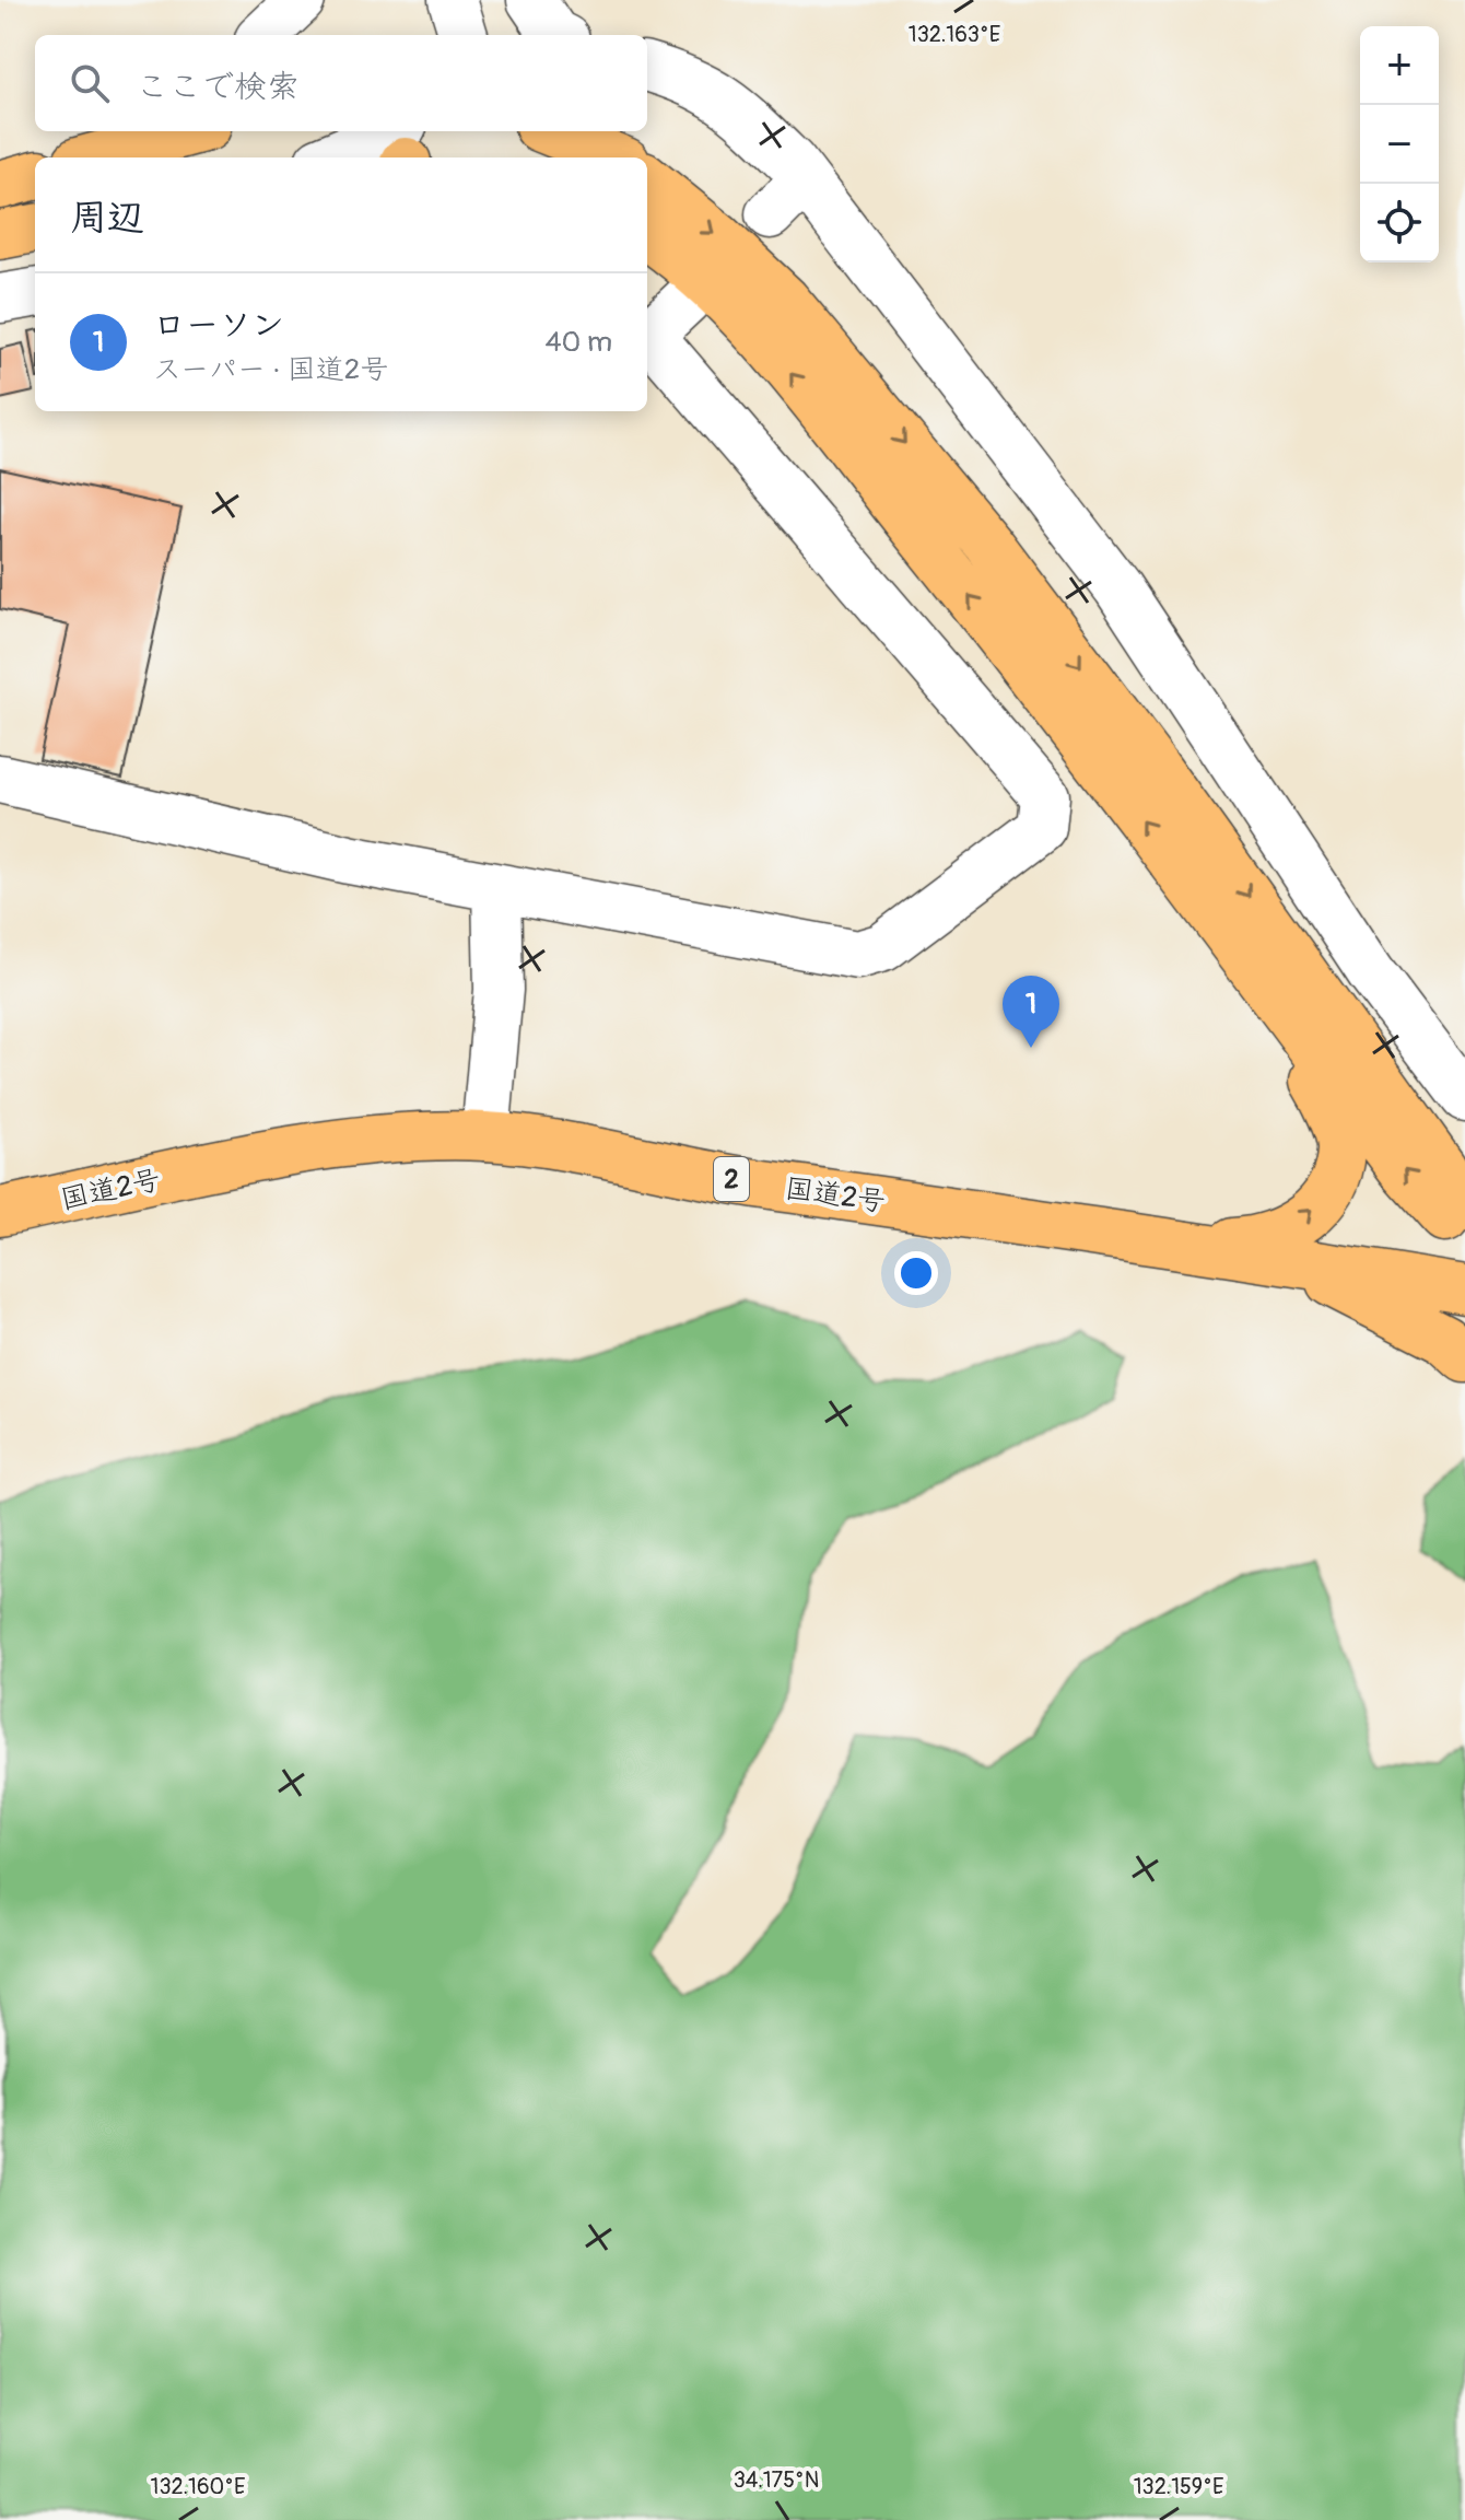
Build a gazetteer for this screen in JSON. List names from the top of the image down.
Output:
{
  "streets": {
    "highway": ["2", "国道2号"]
  },
  "page": {
    "map_buttons": ["+", "−"],
    "search": "ここで検索",
    "heading": "周辺",
    "list": [
      {
        "mark": "1",
        "name": "ローソン",
        "note": "スーパー · 国道2号",
        "value": "40 m"
      }
    ],
    "pins": "1"
  },
  "coordinates": [
    "132.163°E",
    "34.175°N",
    "132.160°E",
    "132.159°E"
  ]
}
